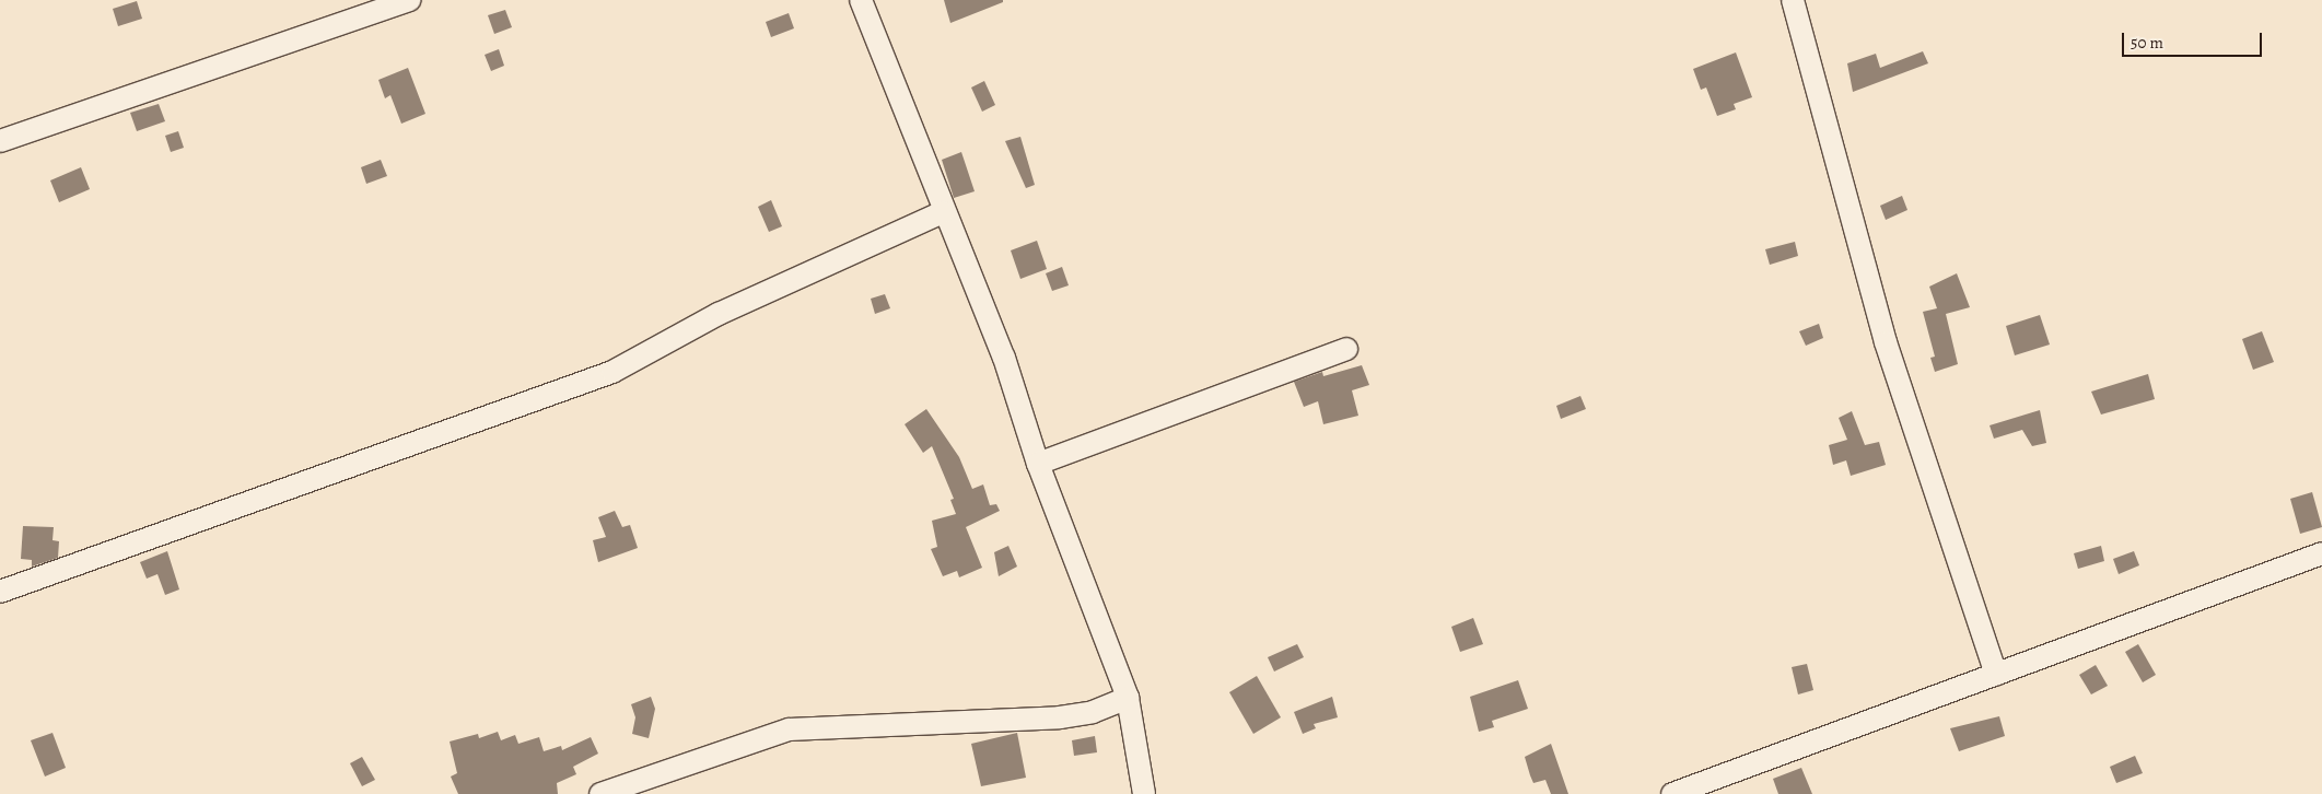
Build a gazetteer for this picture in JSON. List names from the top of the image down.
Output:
{
  "scale_bar": "50 m"
}
